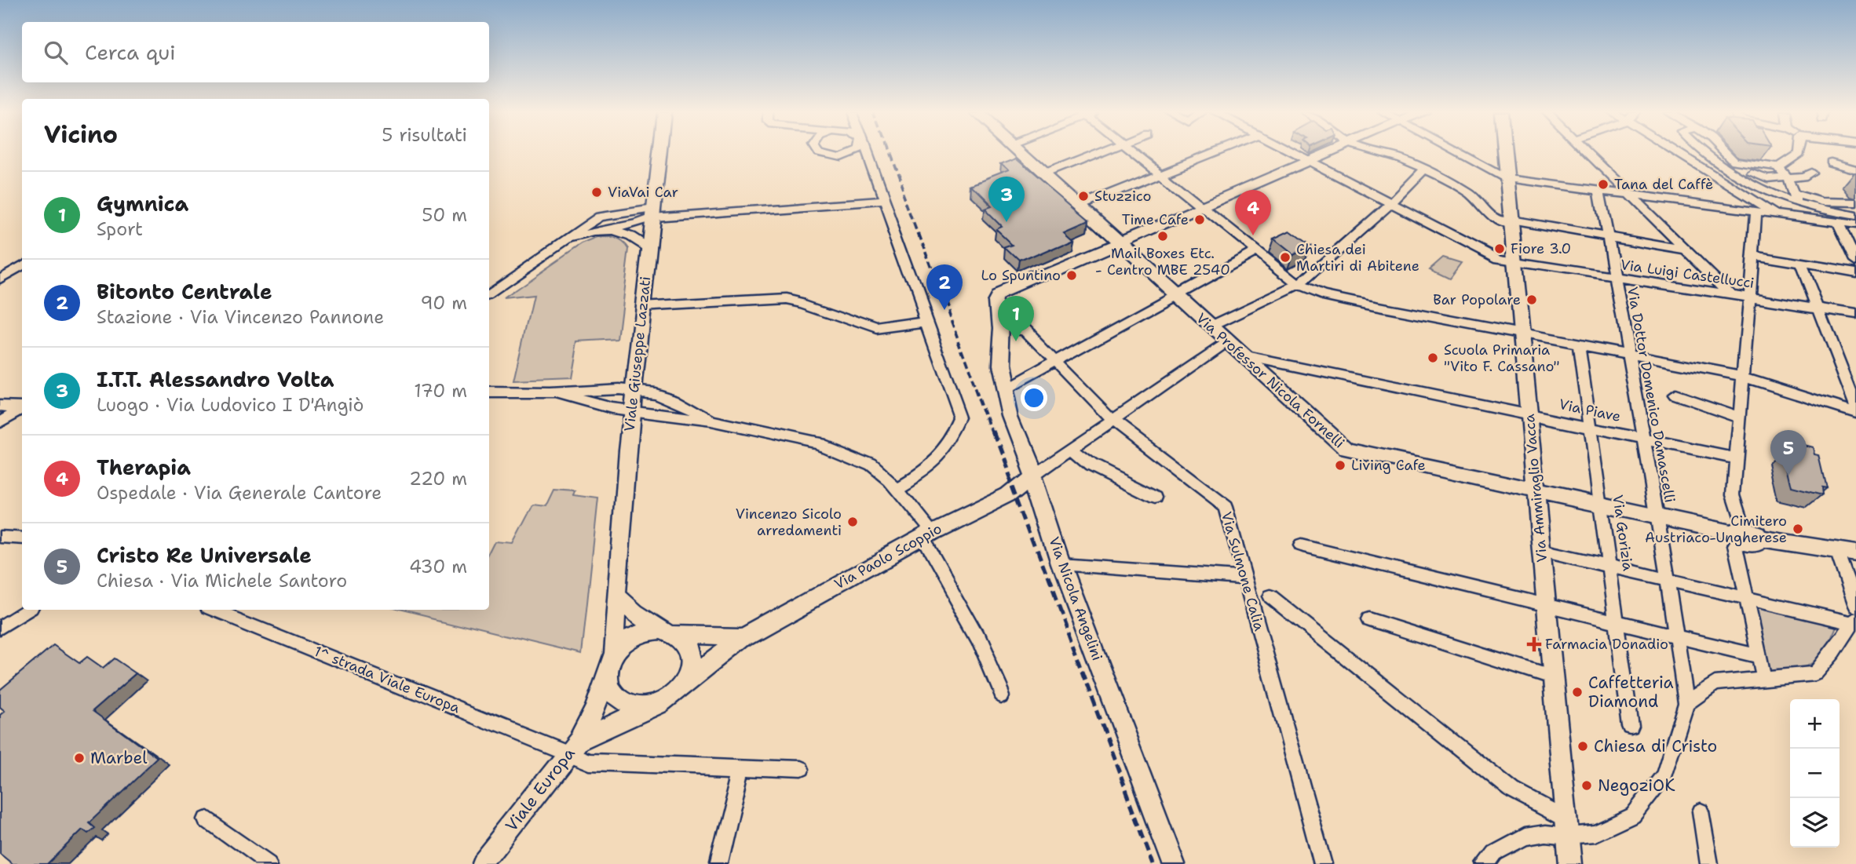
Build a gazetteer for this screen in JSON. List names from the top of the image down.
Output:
{
  "streets": {
    "street": [
      "Via Luigi Castellucci",
      "Viale Giuseppe Lazzati",
      "Via Professor Nicola Fornelli",
      "Via Dottor Domenico Damascelli",
      "Via Piave",
      "Via Ammiraglio Vacca",
      "Via Gorizia",
      "Via Paolo Scoppio",
      "Via Sulmone Calia",
      "Via Nicola Angelini",
      "1^ strada Viale Europa",
      "Viale Europa"
    ]
  },
  "crossings": [
    ["Via Luigi Castellucci", "Via Dottor Domenico Damascelli"],
    ["Via Luigi Castellucci", "Via Ammiraglio Vacca"],
    ["Viale Giuseppe Lazzati", "Via Paolo Scoppio"],
    ["Viale Giuseppe Lazzati", "Viale Europa"],
    ["Via Professor Nicola Fornelli", "Via Dottor Domenico Damascelli"],
    ["Via Professor Nicola Fornelli", "Via Piave"],
    ["Via Professor Nicola Fornelli", "Via Ammiraglio Vacca"],
    ["Via Professor Nicola Fornelli", "Via Gorizia"],
    ["Via Dottor Domenico Damascelli", "Via Piave"],
    ["Via Piave", "Via Ammiraglio Vacca"],
    ["Via Piave", "Via Gorizia"],
    ["Via Paolo Scoppio", "Via Nicola Angelini"],
    ["Via Paolo Scoppio", "Viale Europa"],
    ["1^ strada Viale Europa", "Viale Europa"]
  ],
  "places": {
    "other": [
      "Tana del Caffè",
      "ViaVai Car",
      "Stuzzico",
      "Time Cafe",
      "Mail Boxes Etc. - Centro MBE 2540",
      "Fiore 3.0",
      "Chiesa dei Martiri di Abitene",
      "Lo Spuntino",
      "Bar Popolare",
      "Scuola Primaria \"Vito F. Cassano\"",
      "Living Cafe",
      "Vincenzo Sicolo arredamenti",
      "Cimitero Austriaco-Ungherese",
      "Caffetteria Diamond",
      "Chiesa di Cristo",
      "Marbel",
      "NegoziOK"
    ],
    "health": ["Farmacia Donadio"]
  },
  "page": {
    "search": "Cerca qui",
    "heading": ["Vicino", "5 risultati"],
    "list": [
      {
        "mark": "1",
        "name": "Gymnica",
        "note": "Sport",
        "value": "50 m"
      },
      {
        "mark": "2",
        "name": "Bitonto Centrale",
        "note": "Stazione · Via Vincenzo Pannone",
        "value": "90 m"
      },
      {
        "mark": "3",
        "name": "I.T.T. Alessandro Volta",
        "note": "Luogo · Via Ludovico I D'Angiò",
        "value": "170 m"
      },
      {
        "mark": "4",
        "name": "Therapia",
        "note": "Ospedale · Via Generale Cantore",
        "value": "220 m"
      },
      {
        "mark": "5",
        "name": "Cristo Re Universale",
        "note": "Chiesa · Via Michele Santoro",
        "value": "430 m"
      }
    ],
    "pins": [
      "3",
      "4",
      "2",
      "1",
      "5"
    ],
    "map_buttons": ["+", "−"]
  }
}
